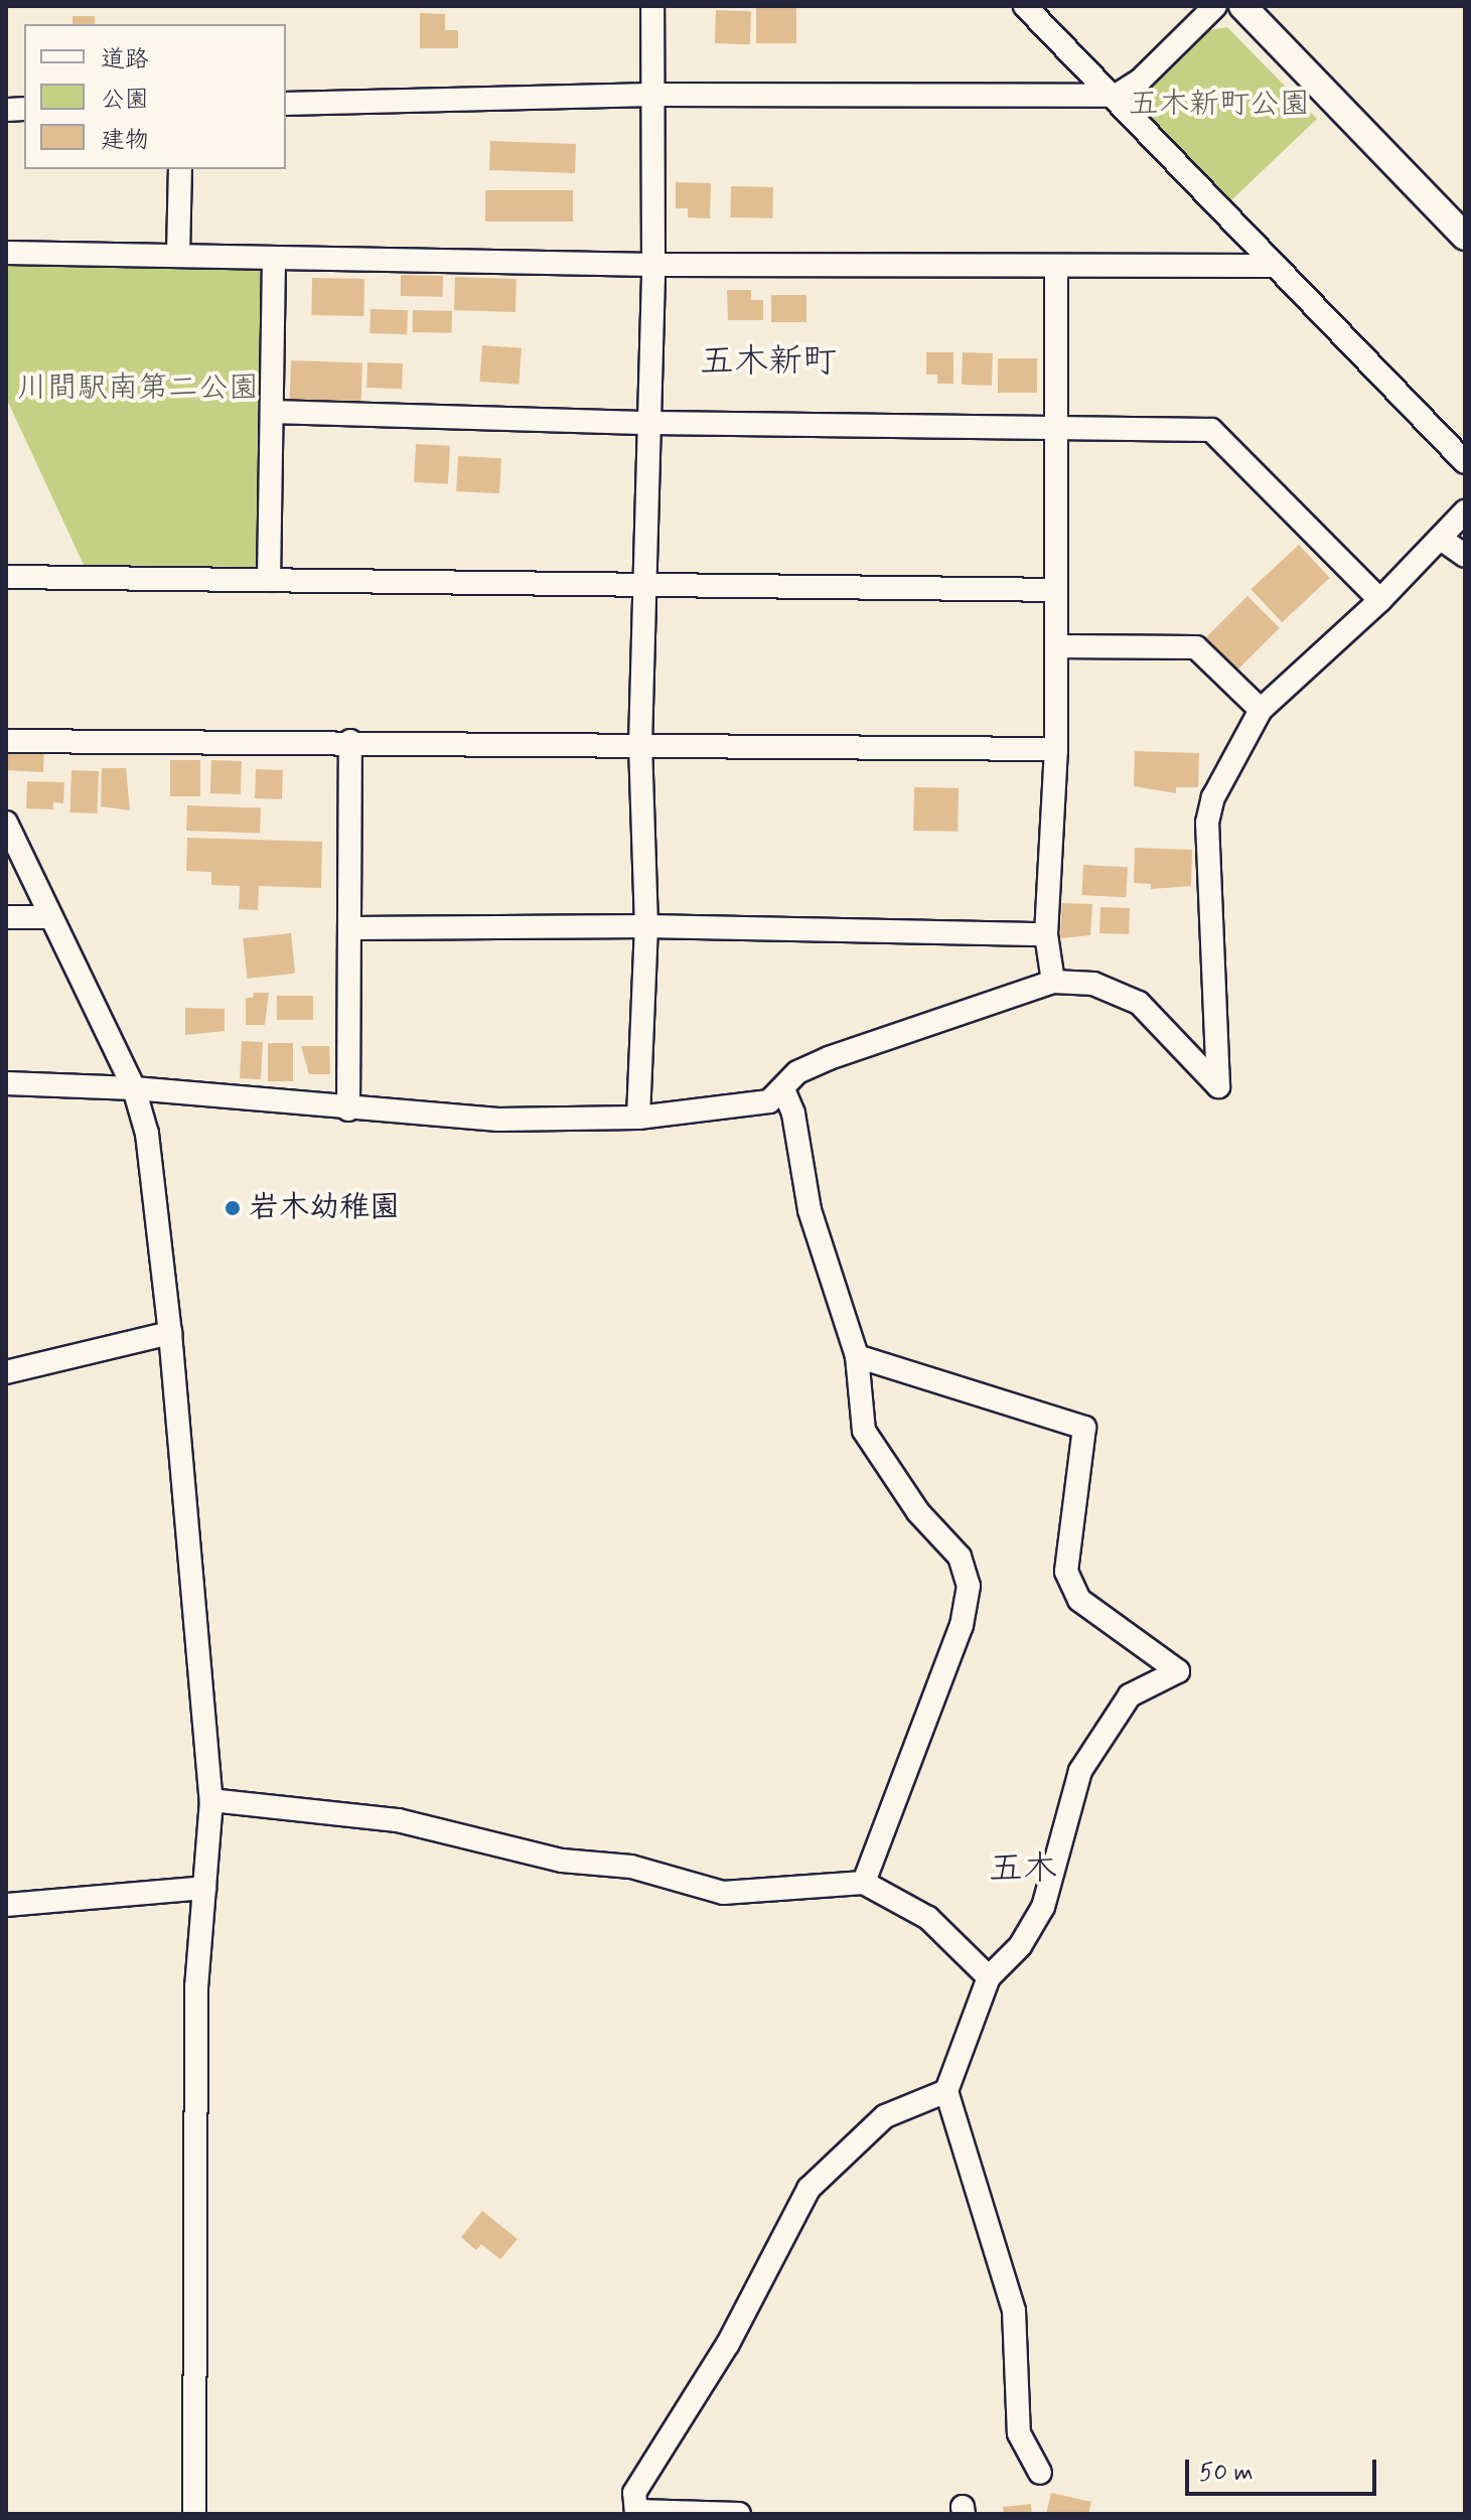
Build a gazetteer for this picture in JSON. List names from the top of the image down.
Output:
{
  "districts": ["五木新町", "五木"],
  "parks": ["五木新町公園", "川間駅南第二公園"],
  "places": ["岩木幼稚園"],
  "legend": ["道路", "公園", "建物"],
  "scale_bar": "50 m"
}
